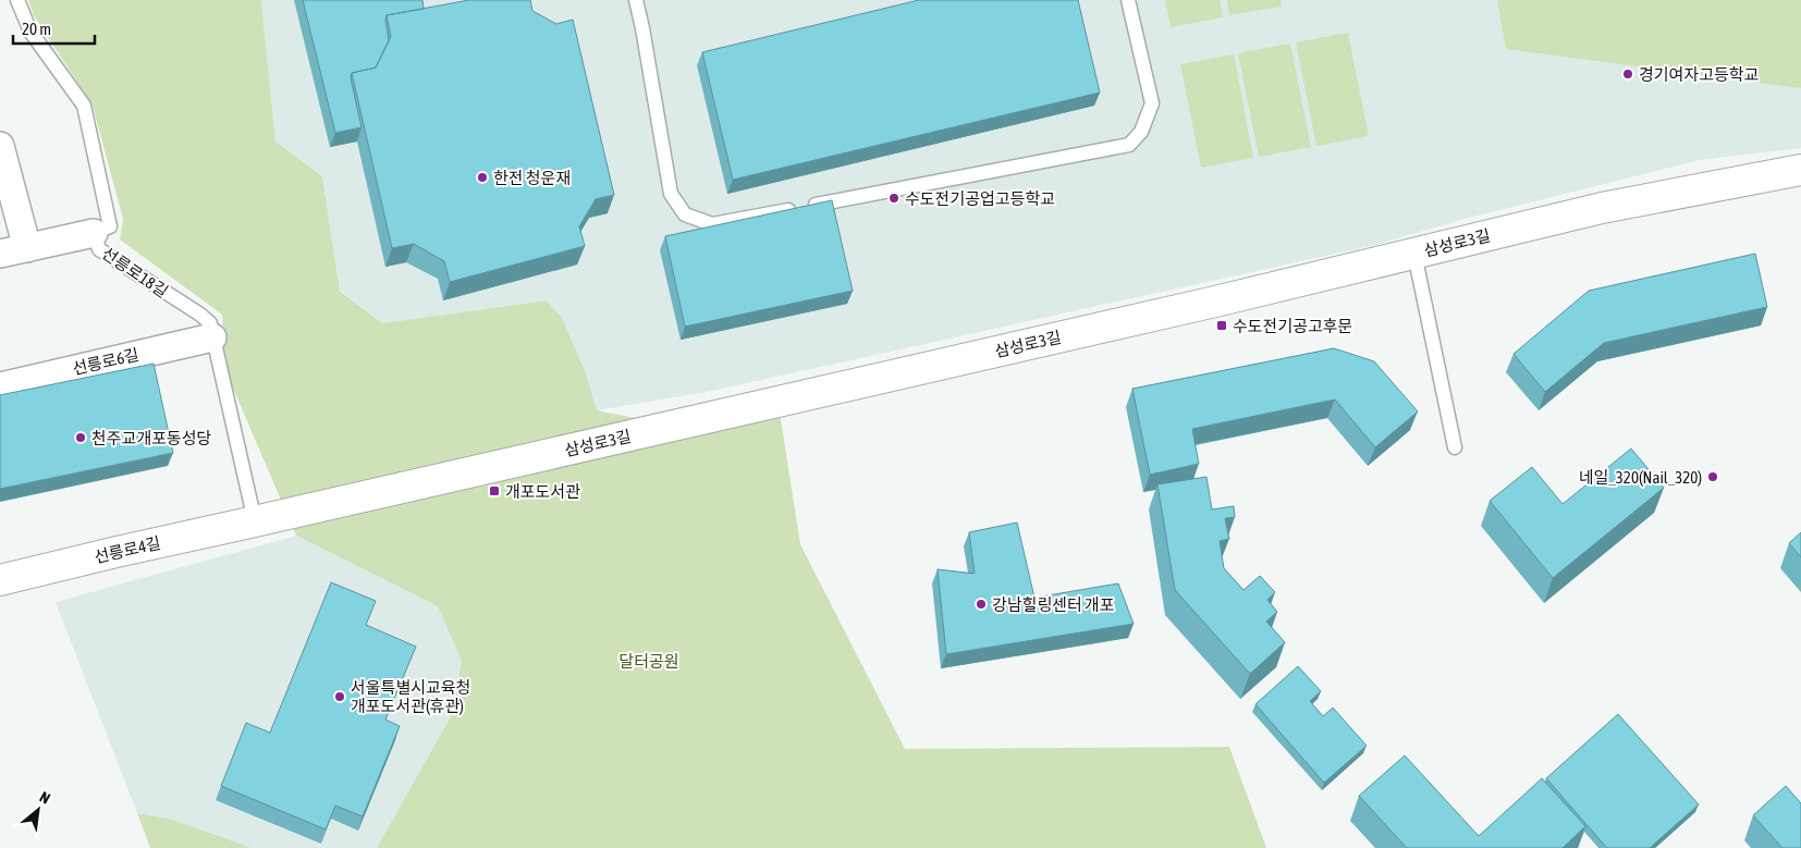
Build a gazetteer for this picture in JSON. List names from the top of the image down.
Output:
{
  "streets": {
    "street": ["삼성로3길", "선릉로6길", "선릉로4길"],
    "lane": ["선릉로18길"]
  },
  "crossings": [
    ["삼성로3길", "선릉로18길"],
    ["삼성로3길", "선릉로4길"],
    ["선릉로18길", "선릉로6길"],
    ["선릉로18길", "선릉로4길"]
  ],
  "parks": ["달터공원"],
  "places": {
    "other": [
      "경기여자고등학교",
      "한전 청운재",
      "수도전기공업고등학교",
      "천주교개포동성당",
      "네일_320(Nail_320)",
      "강남힐링센터 개포",
      "서울특별시교육청 개포도서관(휴관)"
    ],
    "transit": ["수도전기공고후문", "개포도서관"]
  },
  "scale_bar": "20 m",
  "north": "top right"
}
